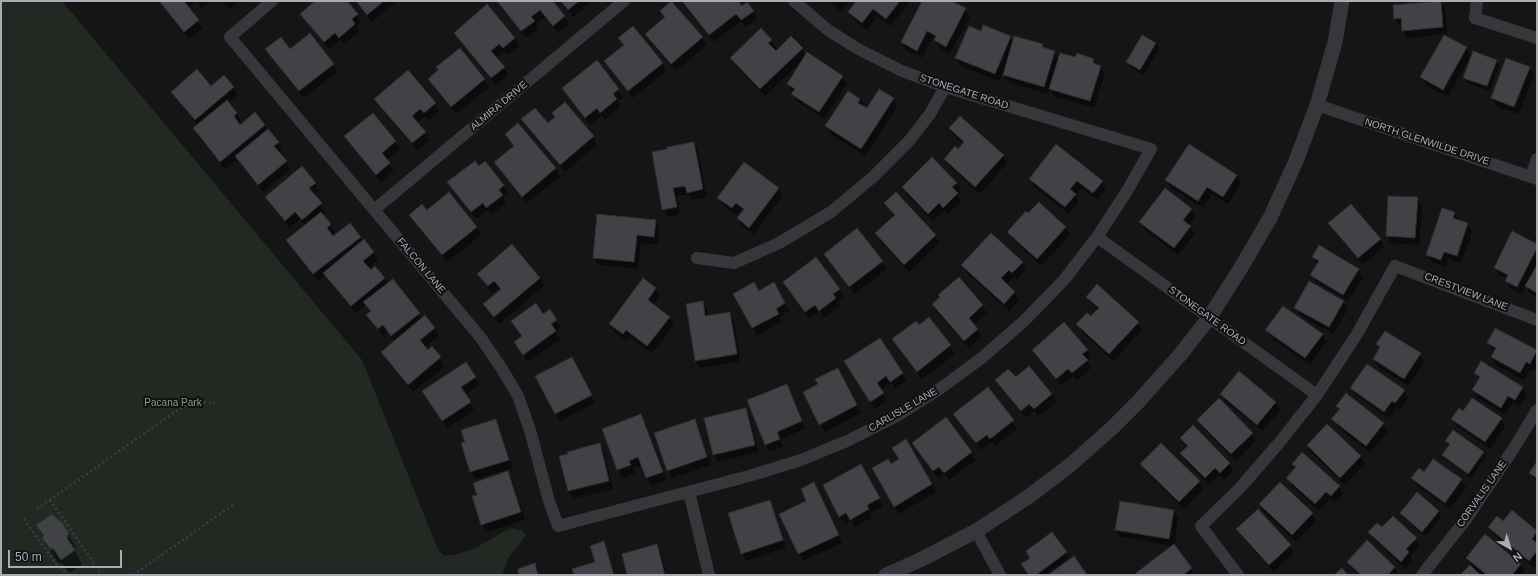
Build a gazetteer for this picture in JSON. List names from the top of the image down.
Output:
{
  "streets": {
    "street": [
      "STONEGATE ROAD",
      "ALMIRA DRIVE",
      "NORTH GLENWILDE DRIVE",
      "FALCON LANE",
      "CRESTVIEW LANE",
      "CARLISLE LANE",
      "CORVALIS LANE"
    ]
  },
  "crossings": [
    ["STONEGATE ROAD", "CRESTVIEW LANE"],
    ["STONEGATE ROAD", "CARLISLE LANE"],
    ["ALMIRA DRIVE", "FALCON LANE"],
    ["FALCON LANE", "CARLISLE LANE"]
  ],
  "parks": ["Pacana Park"],
  "scale_bar": "50 m",
  "north": "bottom right"
}
